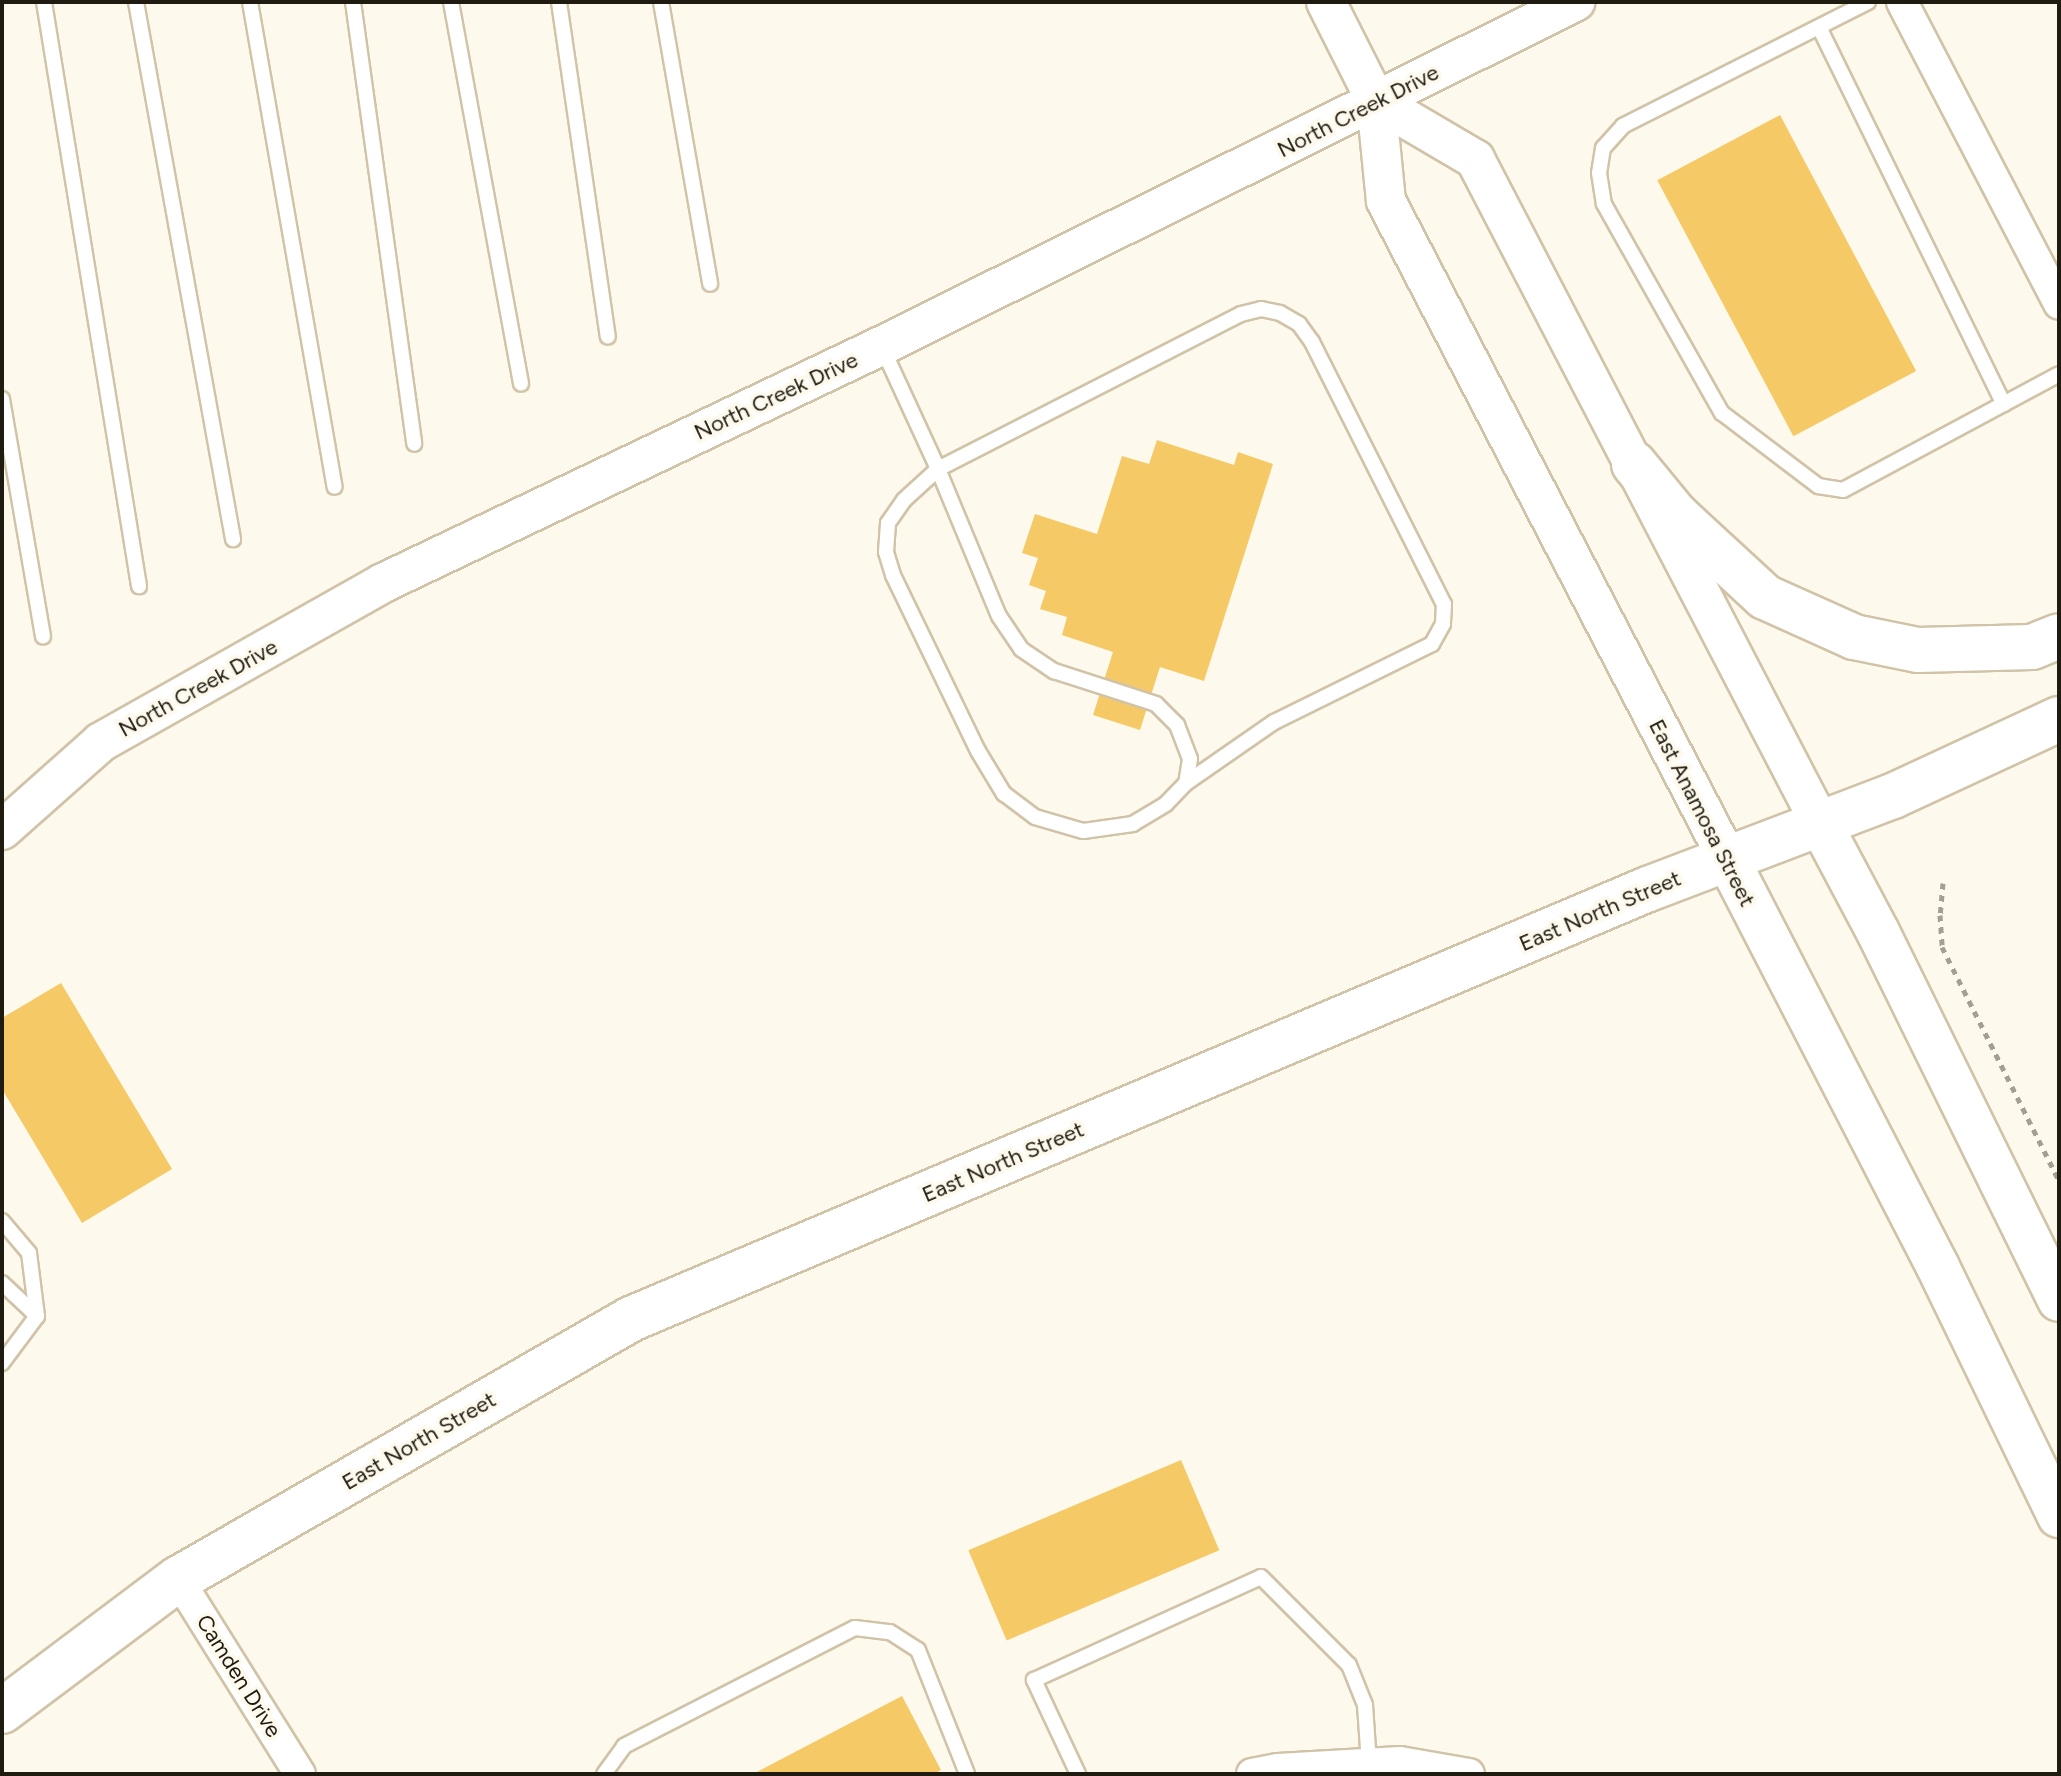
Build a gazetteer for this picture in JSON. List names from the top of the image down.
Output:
{
  "streets": {
    "main road": ["East Anamosa Street", "East North Street"],
    "street": ["North Creek Drive", "Camden Drive"]
  },
  "crossings": [
    ["North Creek Drive", "East Anamosa Street"],
    ["East Anamosa Street", "East North Street"],
    ["East North Street", "Camden Drive"]
  ]
}
